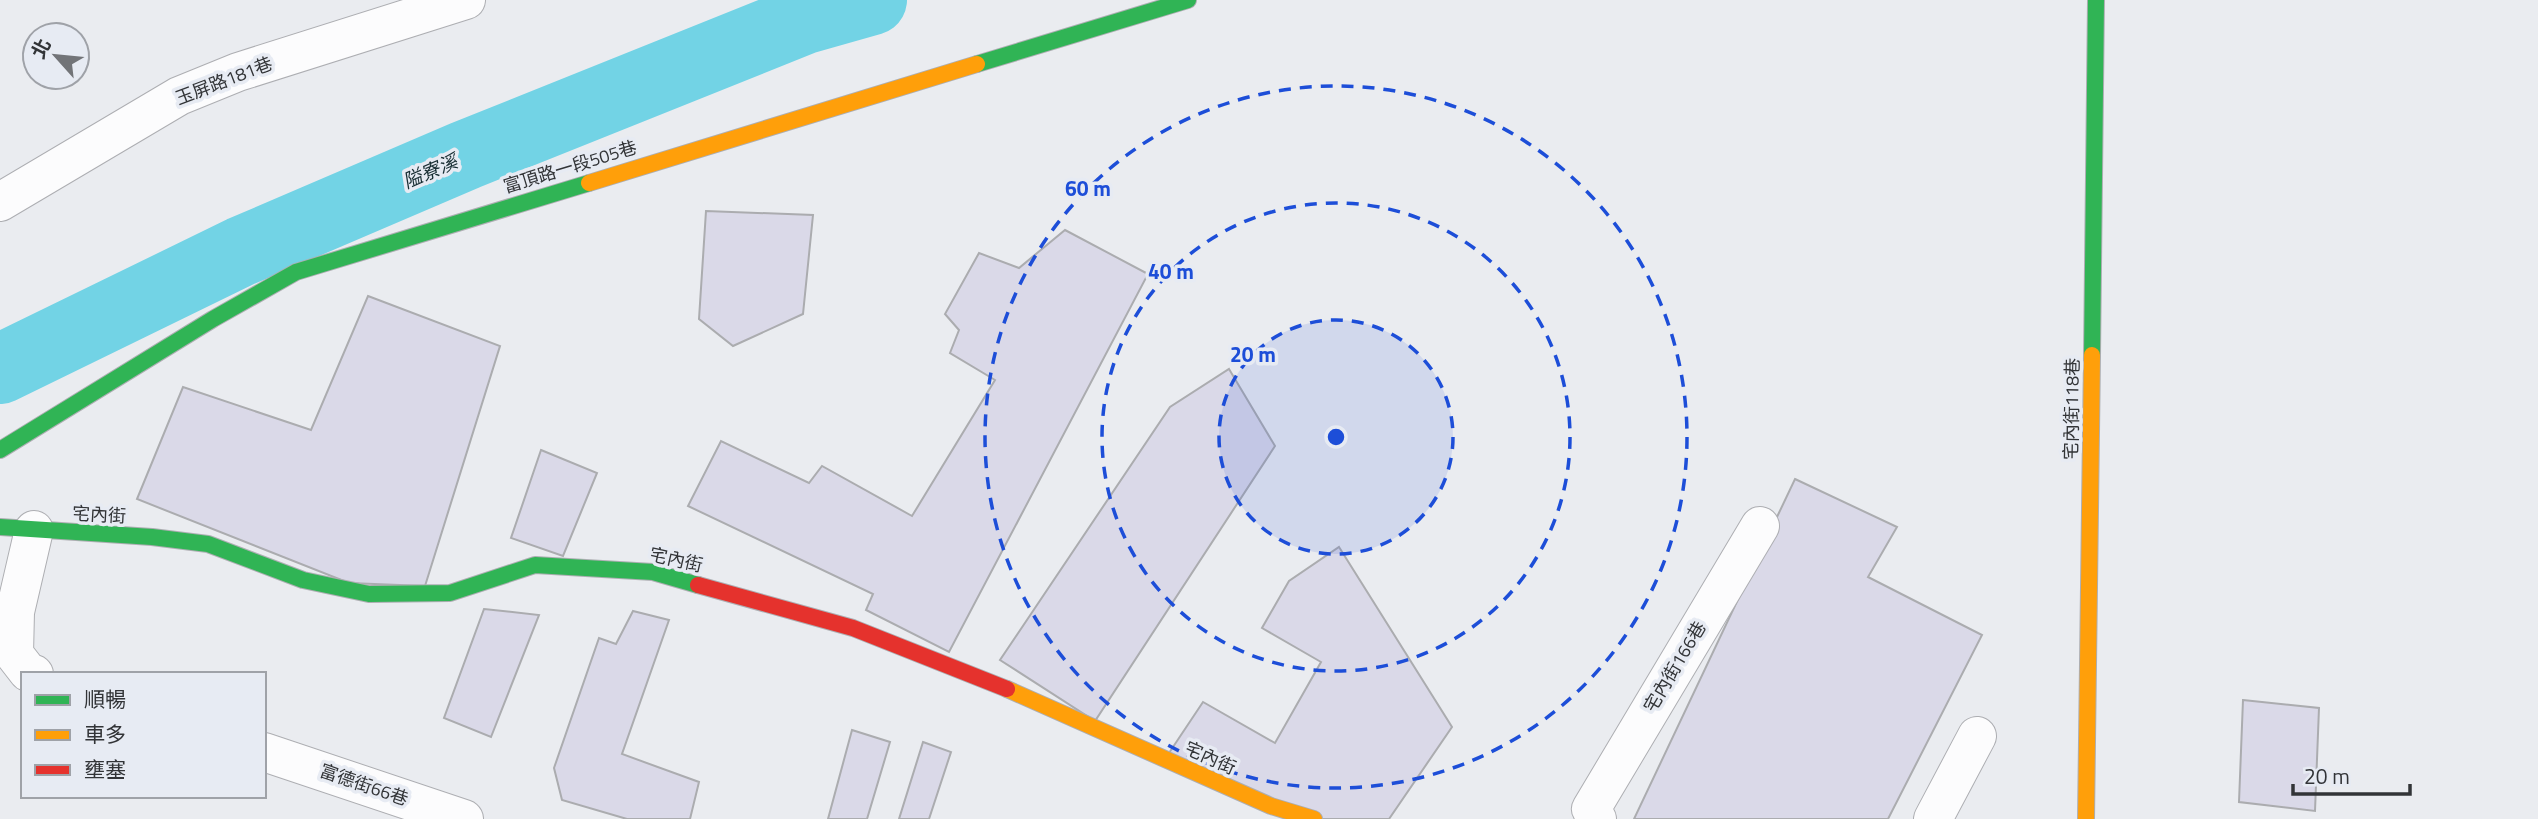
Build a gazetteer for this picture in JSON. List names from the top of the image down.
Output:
{
  "streets": {
    "street": [
      "玉屏路181巷",
      "富頂路一段505巷",
      "宅內街118巷",
      "宅內街",
      "宅內街166巷",
      "富德街66巷"
    ]
  },
  "water": ["隘寮溪"],
  "legend": ["順暢", "車多", "壅塞"],
  "scale_bar": "20 m",
  "north": "top left",
  "rings": ["60 m", "40 m", "20 m"]
}
